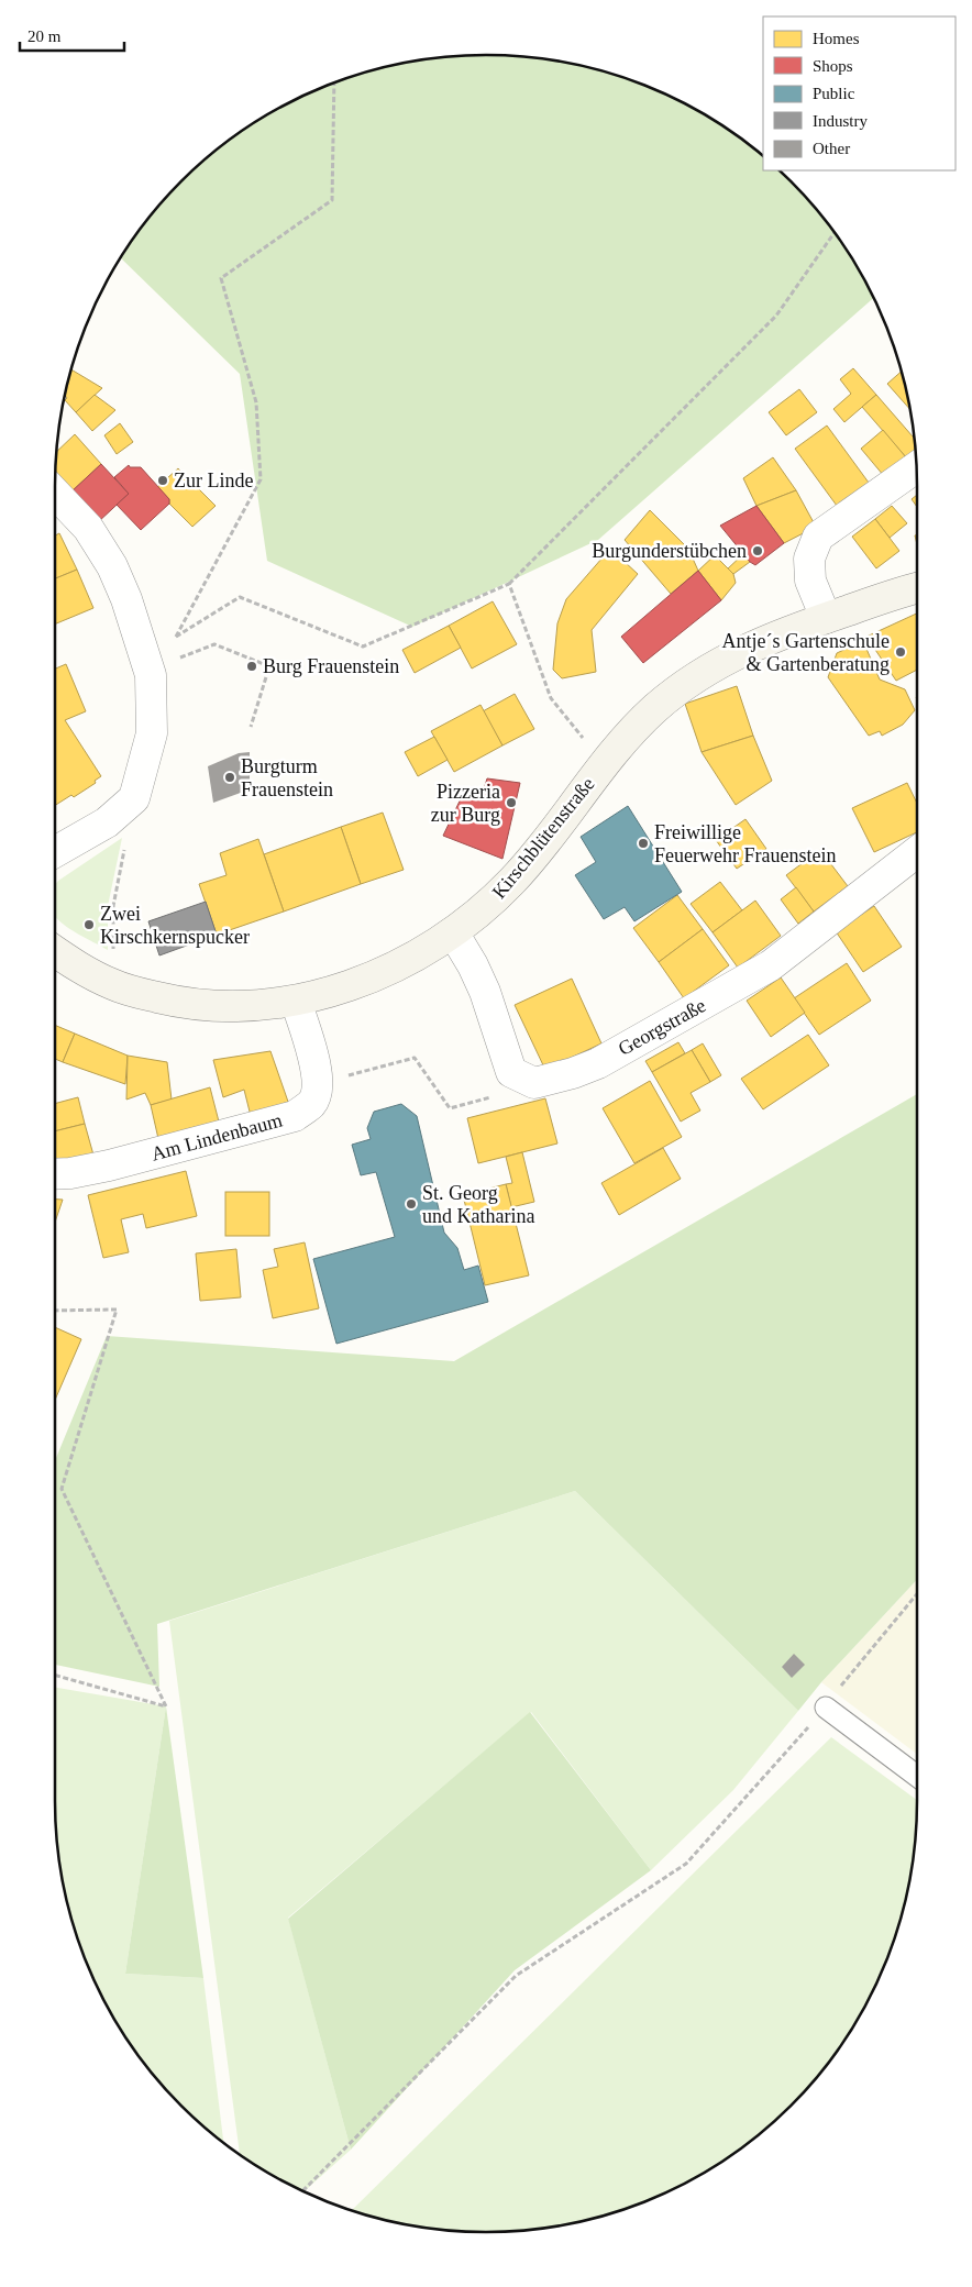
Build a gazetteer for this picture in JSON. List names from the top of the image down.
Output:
{
  "streets": {
    "main road": ["Kirschblütenstraße"],
    "street": ["Georgstraße", "Am Lindenbaum"]
  },
  "places": [
    "Zur Linde",
    "Burgunderstübchen",
    "Antje´s Gartenschule & Gartenberatung",
    "Burg Frauenstein",
    "Burgturm Frauenstein",
    "Pizzeria zur Burg",
    "Freiwillige Feuerwehr Frauenstein",
    "Zwei Kirschkernspucker",
    "St. Georg und Katharina"
  ],
  "legend": [
    "Homes",
    "Shops",
    "Public",
    "Industry",
    "Other"
  ],
  "scale_bar": "20 m"
}
